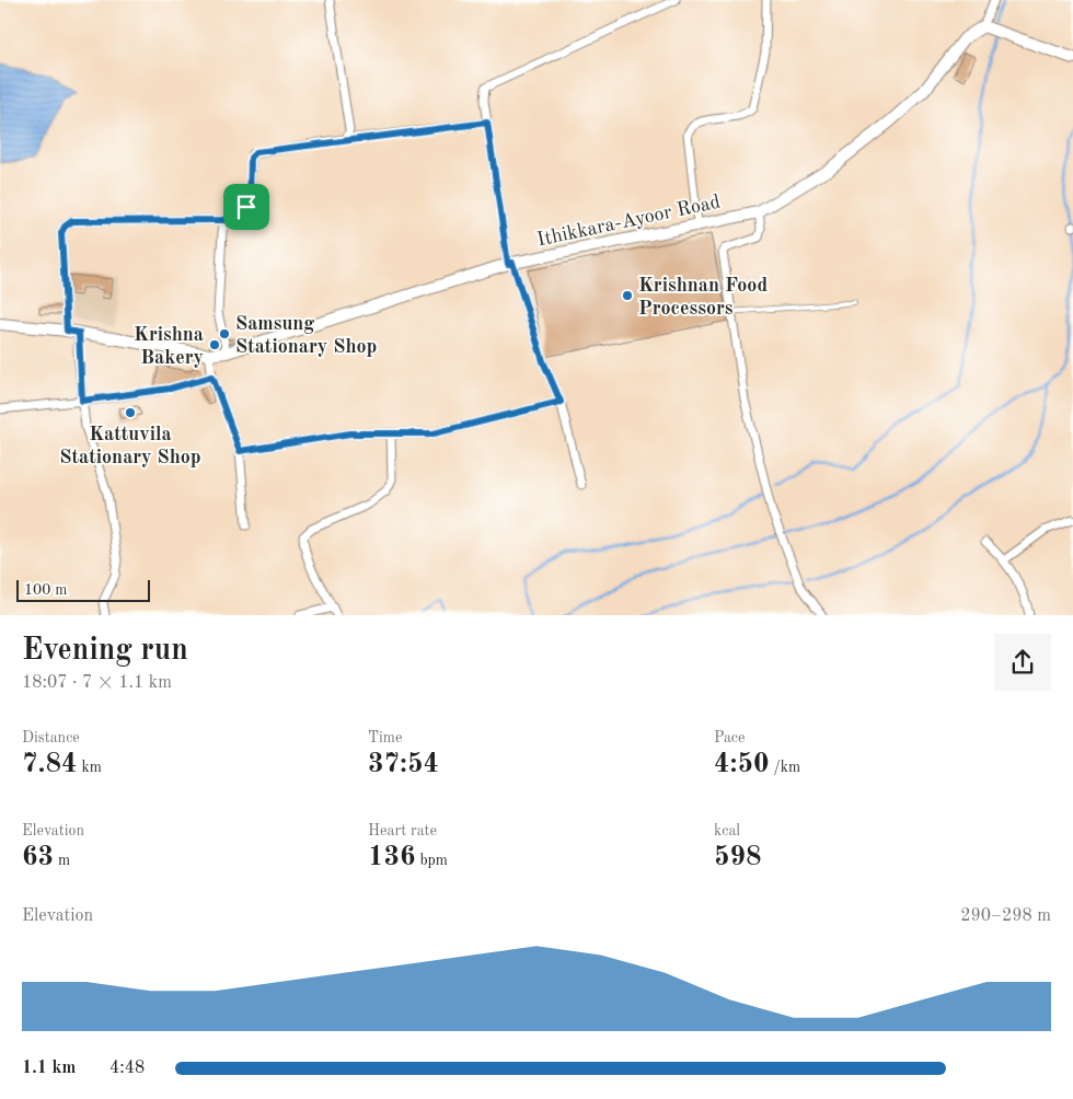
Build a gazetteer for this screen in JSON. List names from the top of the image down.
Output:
{
  "streets": {
    "main road": ["Ithikkara-Ayoor Road"]
  },
  "places": [
    "Krishnan Food Processors",
    "Samsung Stationary Shop",
    "Krishna Bakery",
    "Kattuvila Stationary Shop"
  ],
  "scale_bar": "100 m",
  "page": {
    "scale": "100 m",
    "heading": ["Evening run", "18:07 · 7 × 1.1 km"],
    "stats": [
      ["Distance", "7.84 km"],
      ["Time", "37:54"],
      ["Pace", "4:50 /km"],
      ["Elevation", "63 m"],
      ["Heart rate", "136 bpm"],
      ["kcal", "598"]
    ],
    "chart": ["Elevation", "290–298 m"],
    "list": [
      {
        "name": "1.1 km",
        "note": "4:48"
      }
    ]
  }
}
